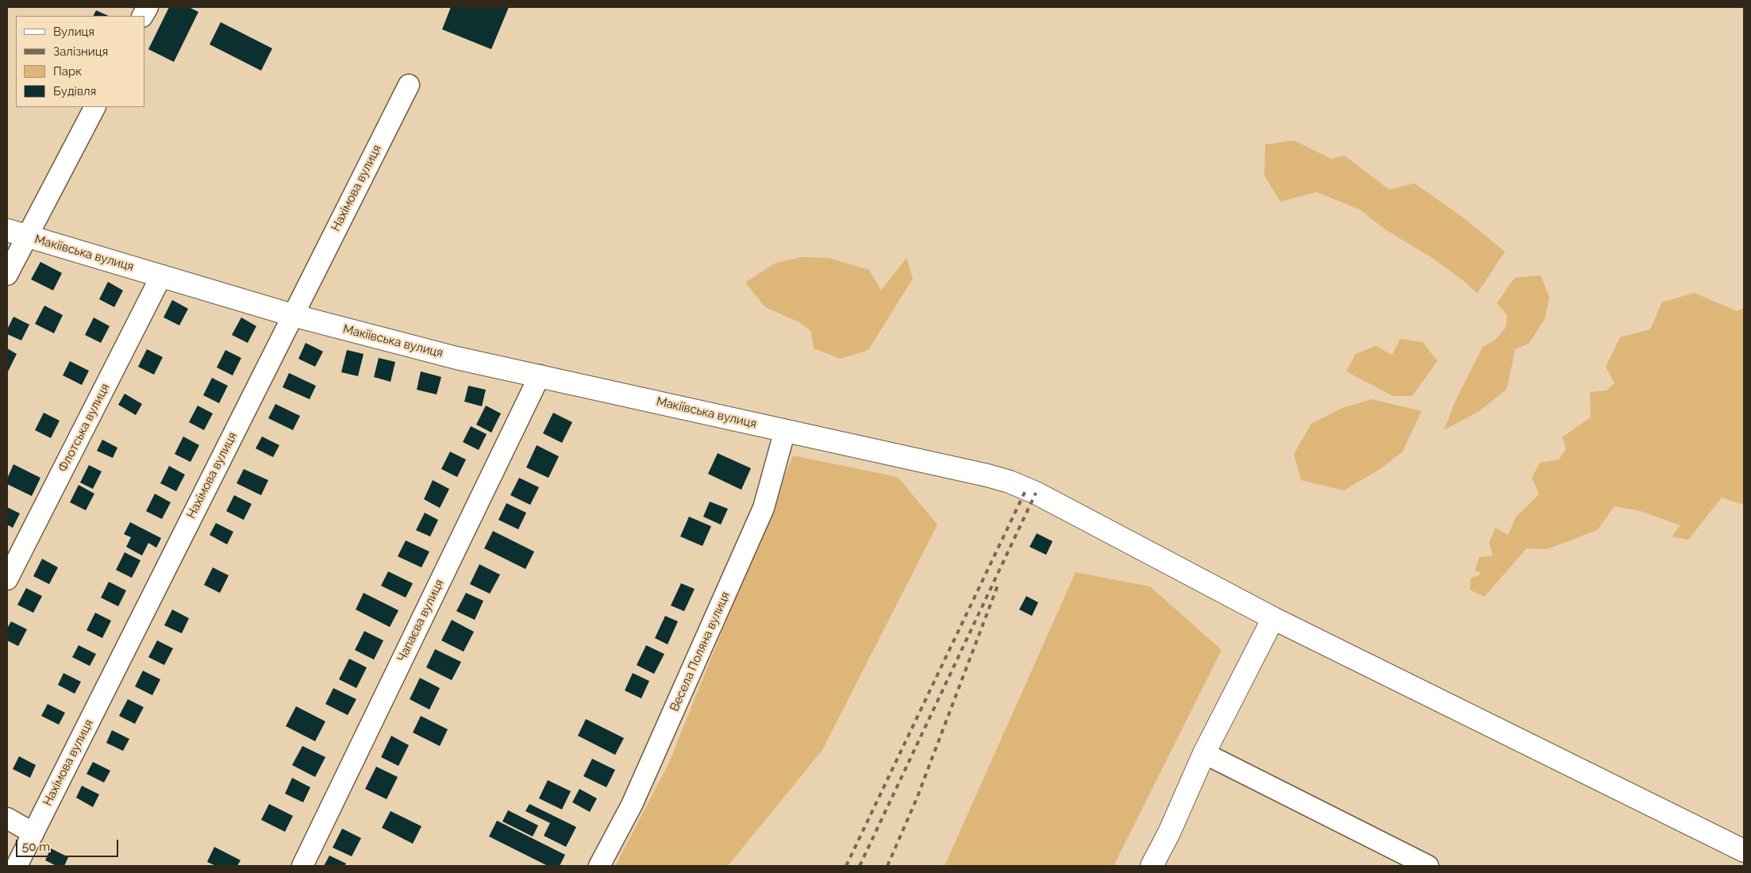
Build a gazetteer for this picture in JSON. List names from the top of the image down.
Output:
{
  "streets": {
    "main road": ["Макіївська вулиця"],
    "street": [
      "Нахімова вулиця",
      "Флотська вулиця",
      "Чапаєва вулиця",
      "Весела Поляна вулиця"
    ]
  },
  "crossings": [
    ["Нахімова вулиця", "Макіївська вулиця"],
    ["Макіївська вулиця", "Флотська вулиця"],
    ["Макіївська вулиця", "Чапаєва вулиця"],
    ["Макіївська вулиця", "Весела Поляна вулиця"]
  ],
  "legend": [
    "Вулиця",
    "Залізниця",
    "Парк",
    "Будівля"
  ],
  "scale_bar": "50 m"
}
